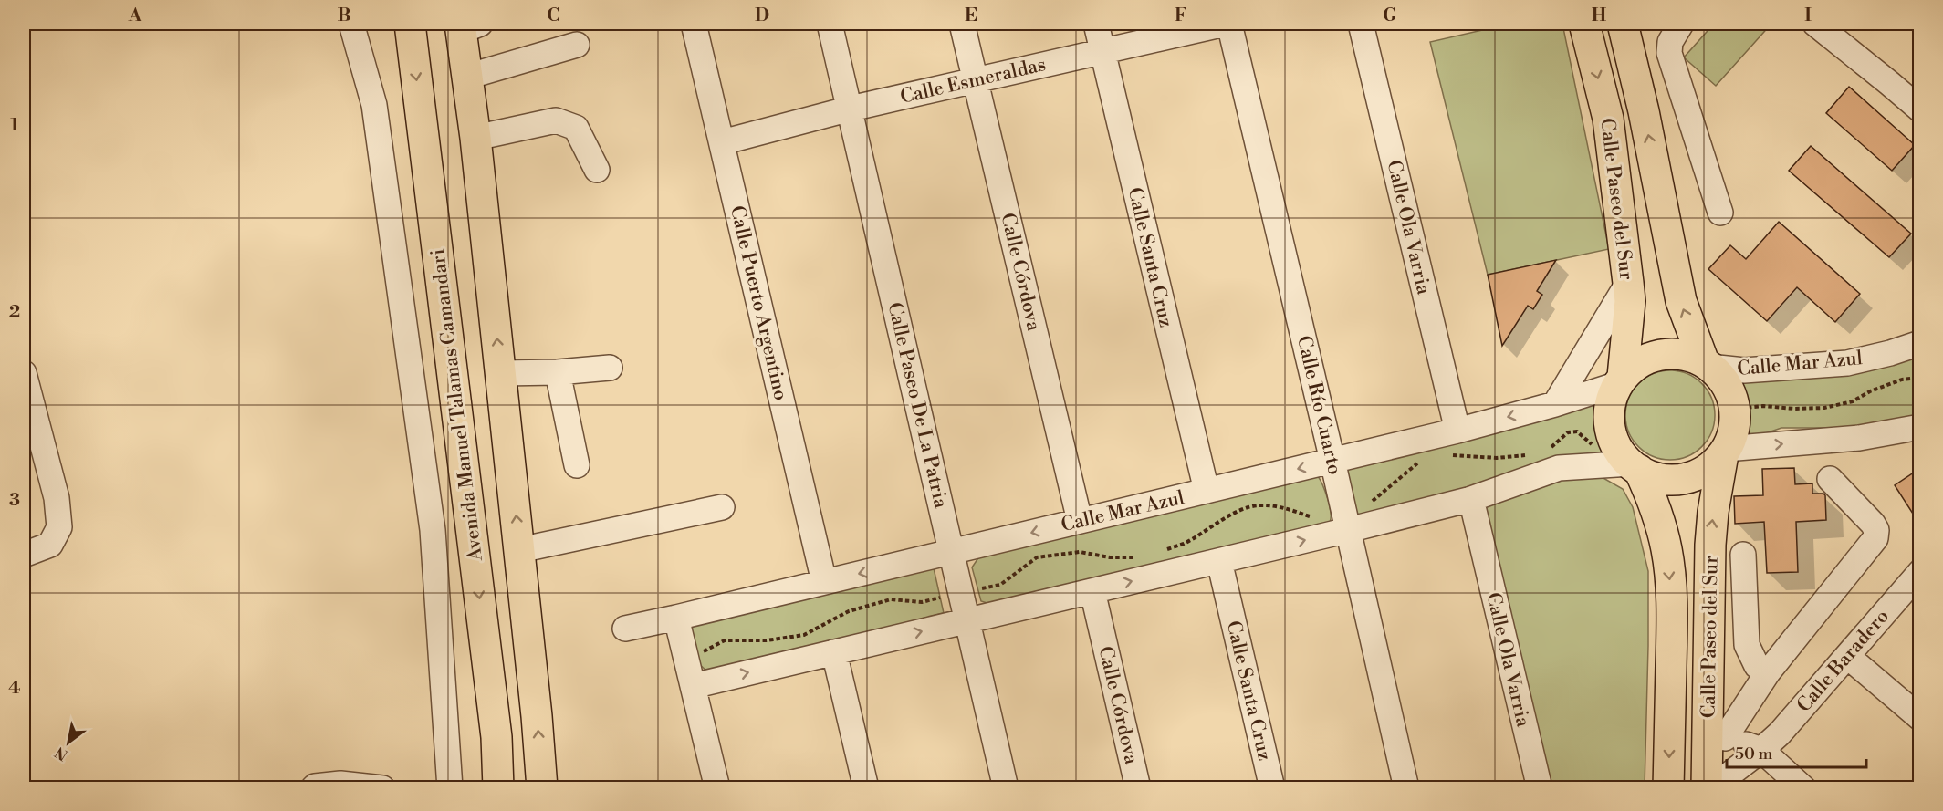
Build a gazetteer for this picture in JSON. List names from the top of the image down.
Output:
{
  "streets": {
    "main road": ["Calle Paseo del Sur", "Avenida Manuel Talamas Camandari"],
    "street": [
      "Calle Esmeraldas",
      "Calle Ola Varria",
      "Calle Santa Cruz",
      "Calle Córdova",
      "Calle Puerto Argentino",
      "Calle Mar Azul",
      "Calle Paseo De La Patria",
      "Calle Río Cuarto",
      "Calle Baradero"
    ]
  },
  "crossings": [
    ["Calle Esmeraldas", "Calle Santa Cruz"],
    ["Calle Esmeraldas", "Calle Córdova"],
    ["Calle Esmeraldas", "Calle Puerto Argentino"],
    ["Calle Esmeraldas", "Calle Paseo De La Patria"],
    ["Calle Paseo del Sur", "Calle Mar Azul"],
    ["Calle Ola Varria", "Calle Mar Azul"],
    ["Calle Santa Cruz", "Calle Mar Azul"],
    ["Calle Córdova", "Calle Mar Azul"],
    ["Calle Puerto Argentino", "Calle Mar Azul"],
    ["Calle Mar Azul", "Calle Paseo De La Patria"],
    ["Calle Mar Azul", "Calle Río Cuarto"]
  ],
  "scale_bar": "50 m",
  "north": "bottom left",
  "grid": {
    "columns": [
      "A",
      "B",
      "C",
      "D",
      "E",
      "F",
      "G",
      "H",
      "I"
    ],
    "rows": [
      "1",
      "2",
      "3",
      "4"
    ]
  }
}
